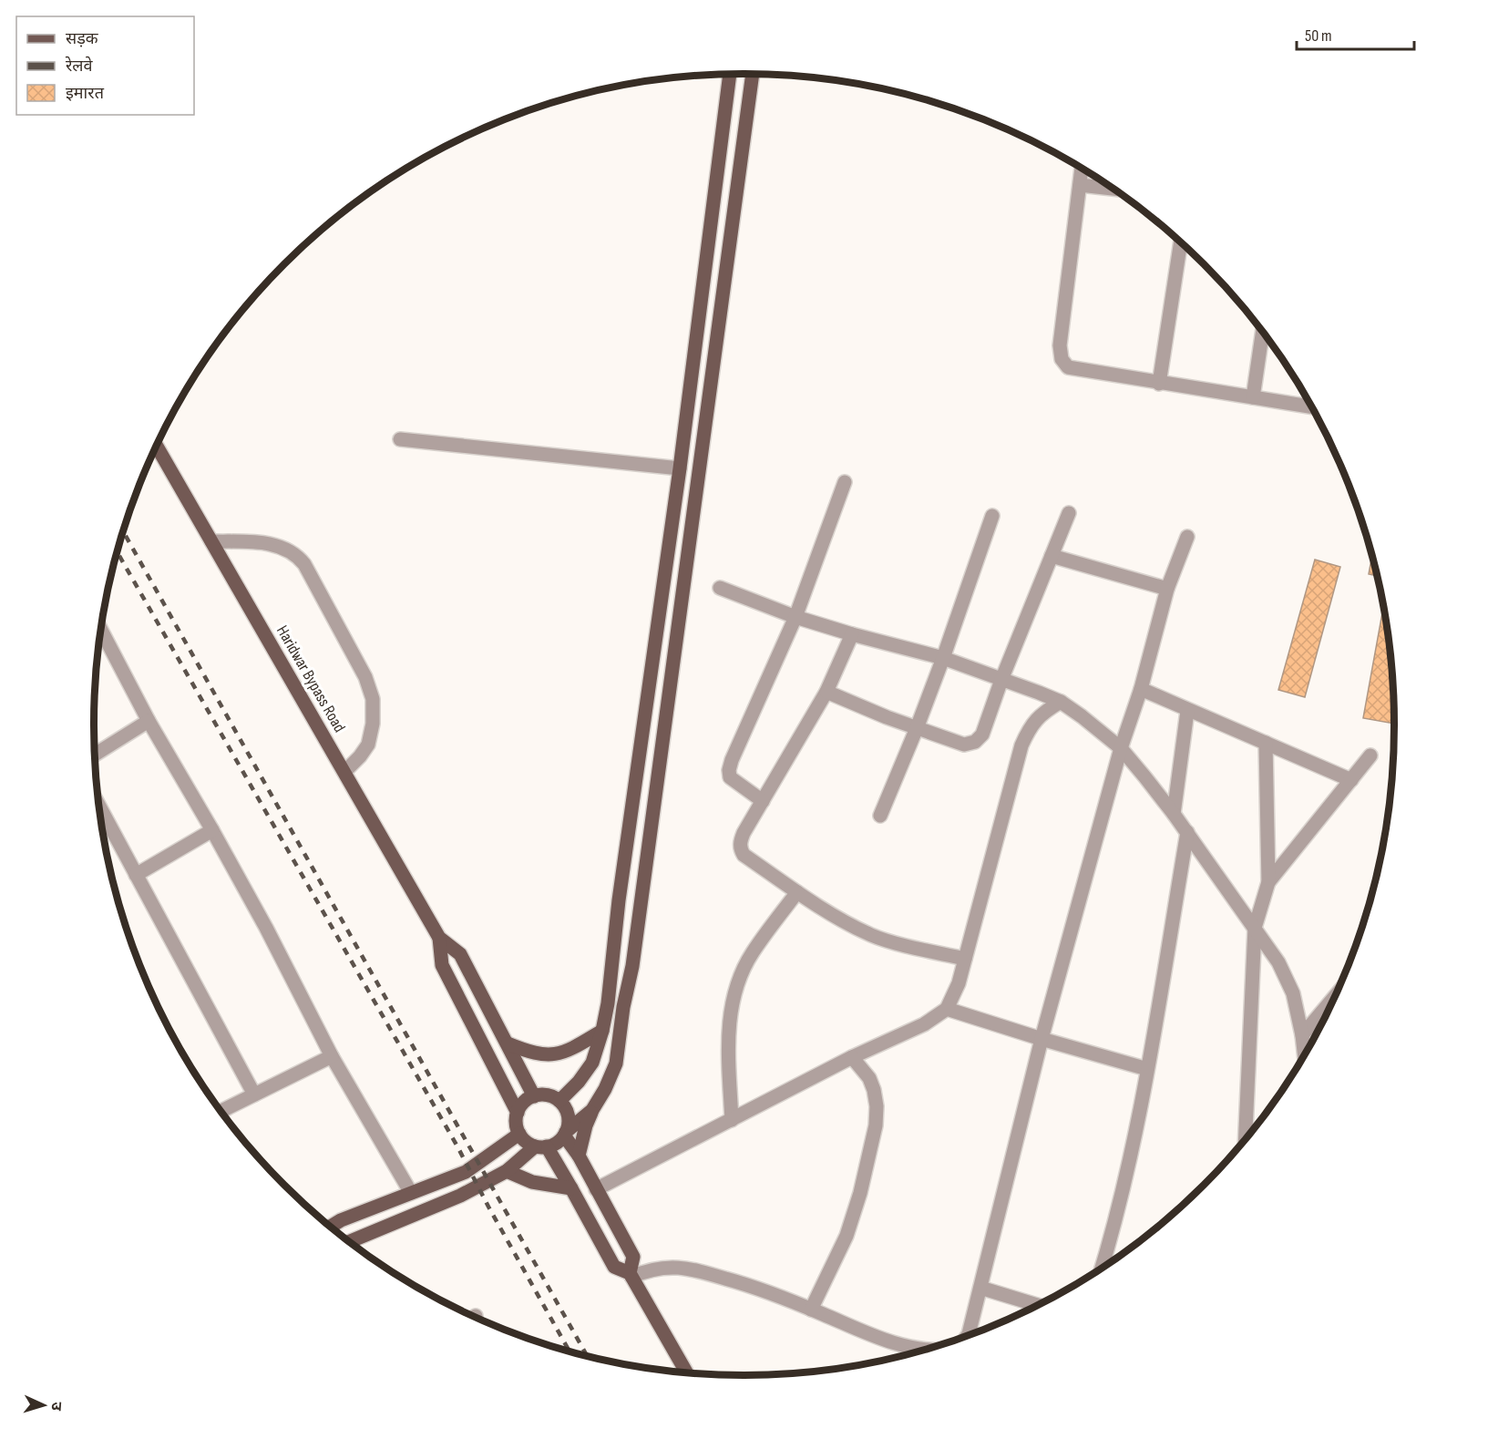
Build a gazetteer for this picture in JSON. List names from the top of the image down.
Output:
{
  "streets": {
    "main road": ["Haridwar Bypass Road"]
  },
  "legend": ["सड़क", "रेलवे", "इमारत"],
  "scale_bar": "50 m",
  "north": "right"
}
